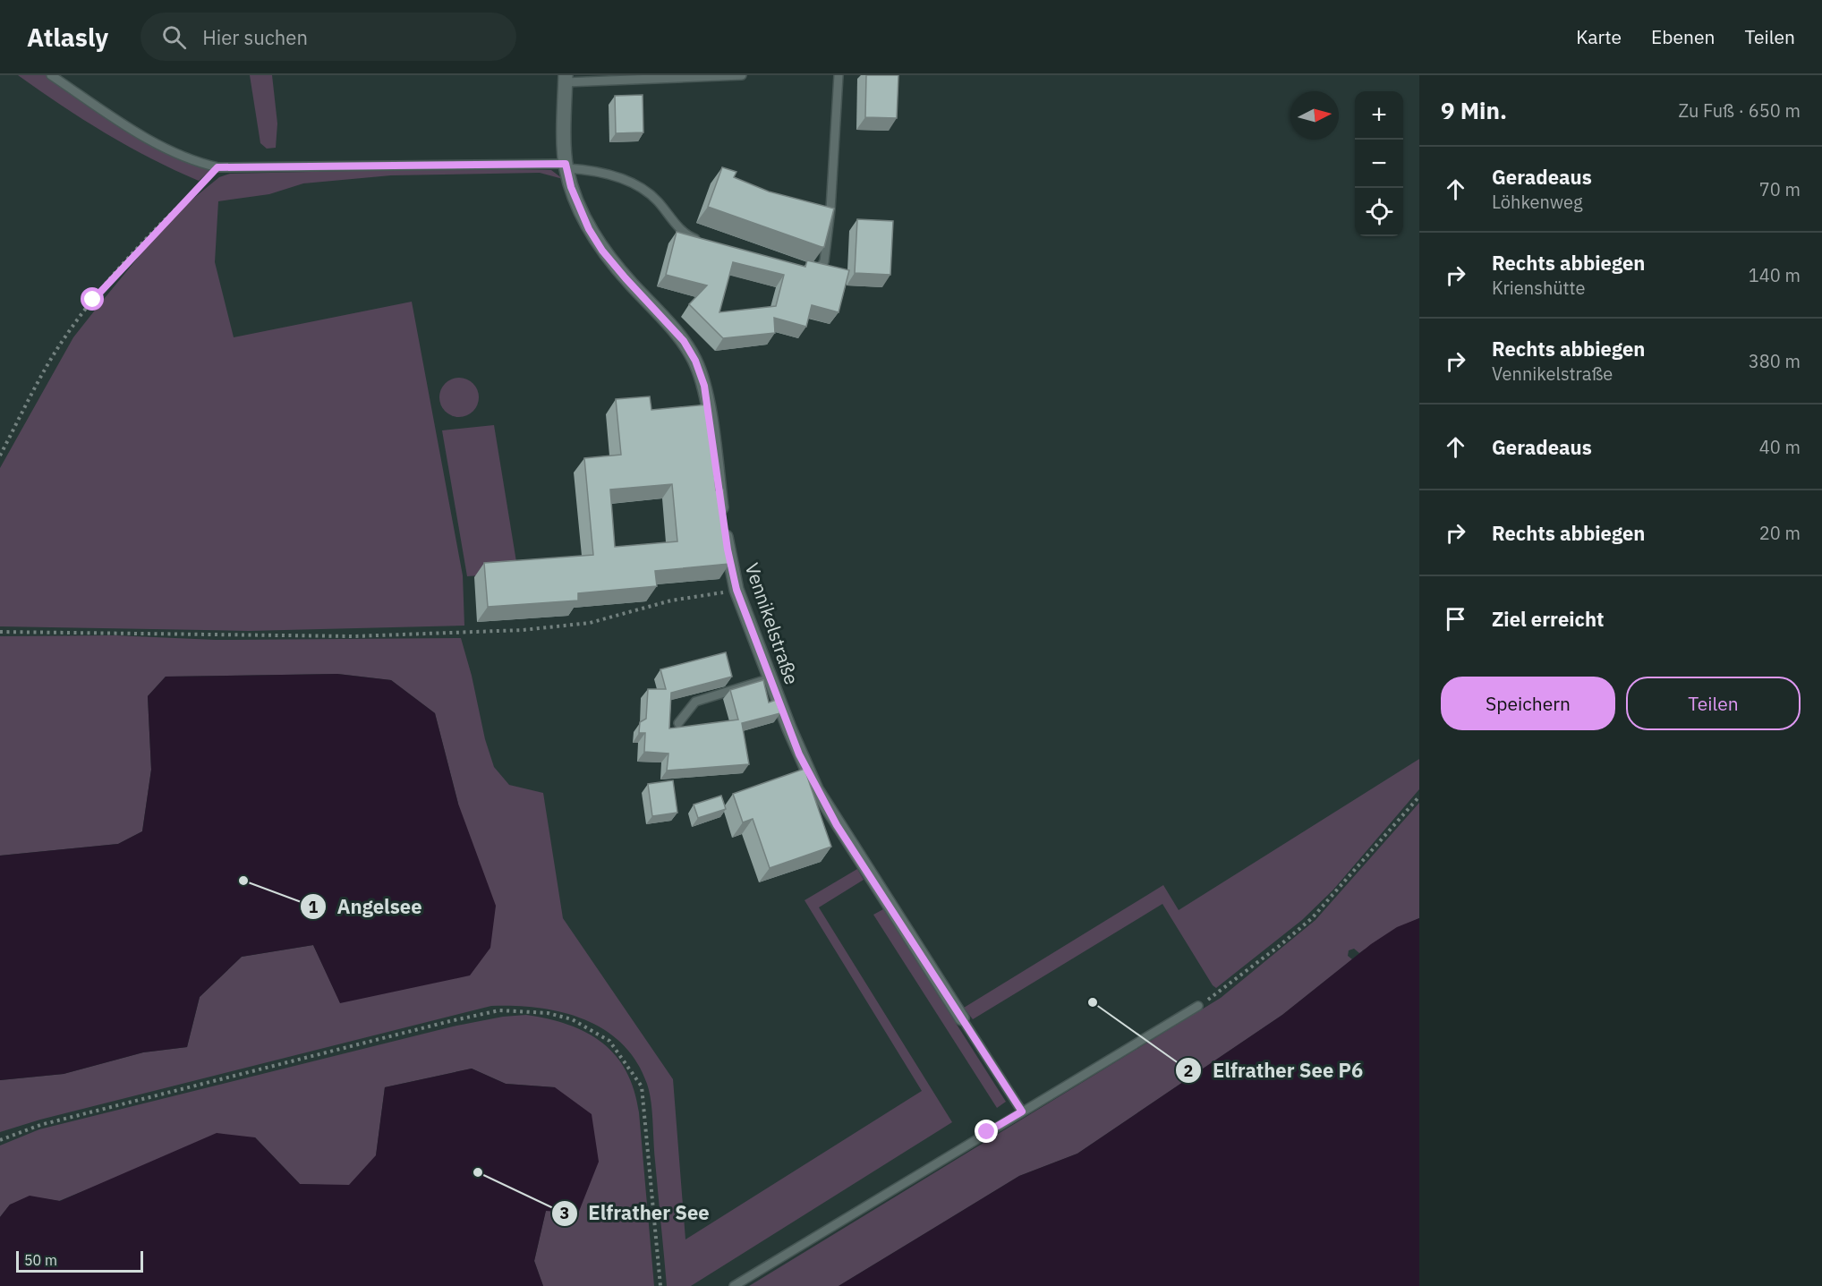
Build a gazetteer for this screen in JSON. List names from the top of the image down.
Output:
{
  "streets": {
    "street": ["Vennikelstraße"]
  },
  "places": ["Angelsee", "Elfrather See P6", "Elfrather See"],
  "scale_bar": "50 m",
  "north": "right",
  "page": {
    "header": "Atlasly",
    "search": "Hier suchen",
    "nav": ["Karte", "Ebenen", "Teilen"],
    "heading": ["9 Min.", "Zu Fuß · 650 m"],
    "map_buttons": ["+", "−"],
    "list": [
      ["Geradeaus", "Löhkenweg", "70 m"],
      ["Rechts abbiegen", "Krienshütte", "140 m"],
      ["Rechts abbiegen", "Vennikelstraße", "380 m"],
      ["Geradeaus", "40 m"],
      ["Rechts abbiegen", "20 m"],
      "Ziel erreicht"
    ],
    "buttons": ["Speichern", "Teilen"],
    "scale": "50 m"
  }
}
